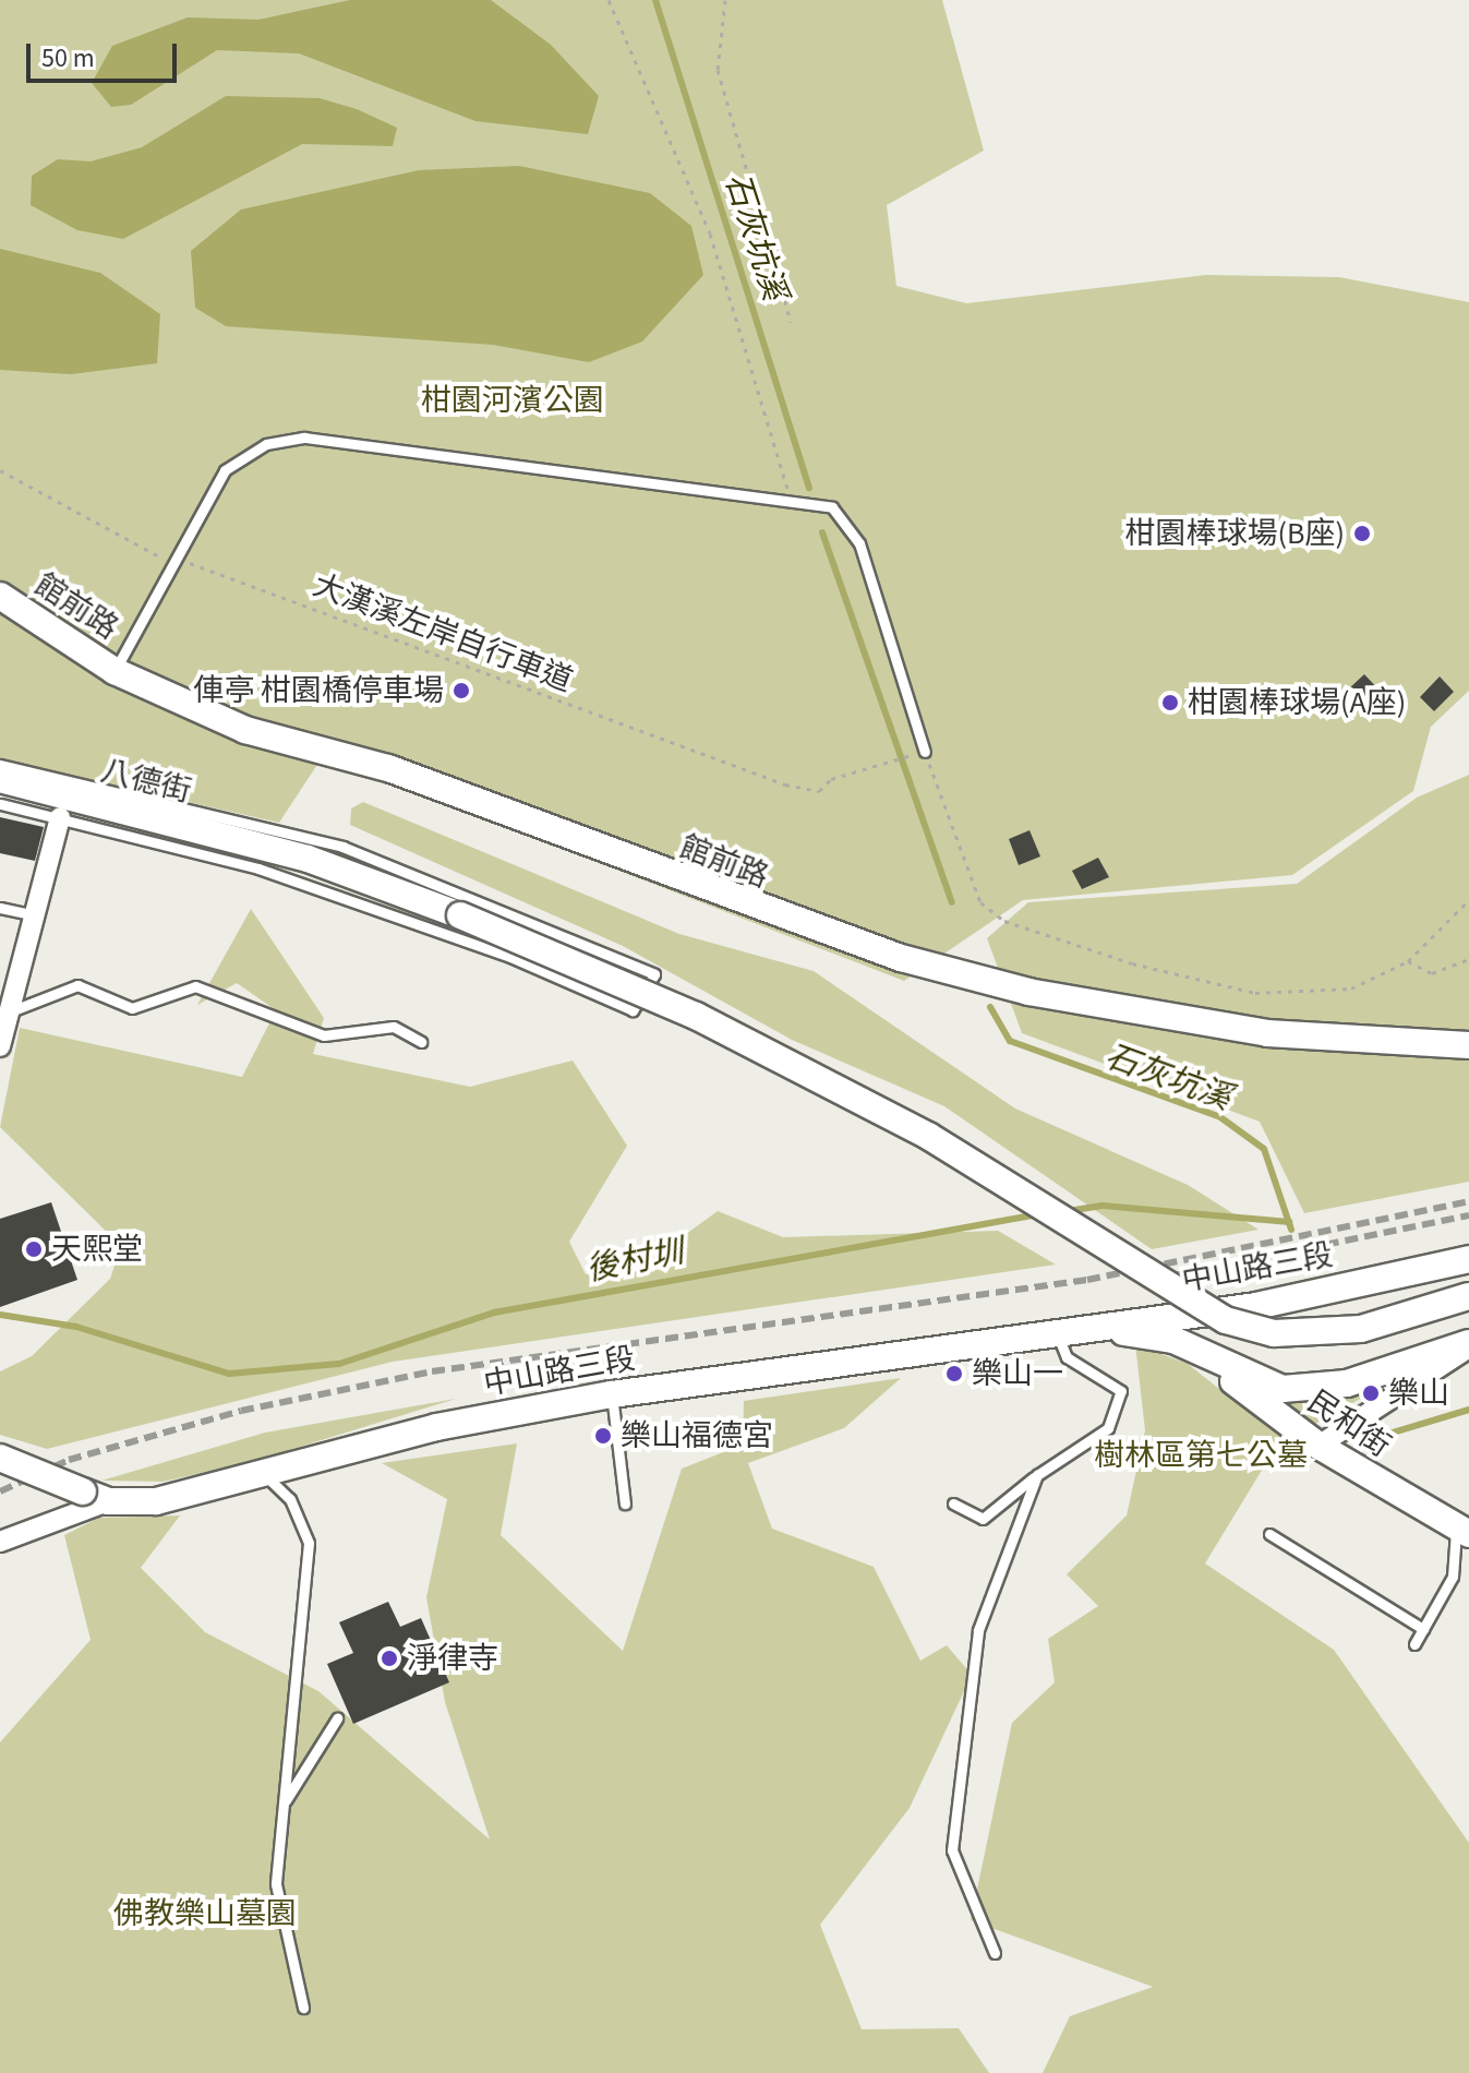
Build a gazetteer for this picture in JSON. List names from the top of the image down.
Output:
{
  "streets": {
    "street": [
      "館前路",
      "八德街",
      "中山路三段",
      "民和街"
    ],
    "path": ["大漢溪左岸自行車道"]
  },
  "crossings": [
    ["中山路三段", "民和街"]
  ],
  "water": ["石灰坑溪", "後村圳"],
  "parks": ["柑園河濱公園", "樹林區第七公墓", "佛教樂山墓園"],
  "places": [
    "柑園棒球場(B座)",
    "俥亭 柑園橋停車場",
    "柑園棒球場(A座)",
    "天熙堂",
    "樂山一",
    "樂山",
    "樂山福德宮",
    "淨律寺"
  ],
  "scale_bar": "50 m"
}
